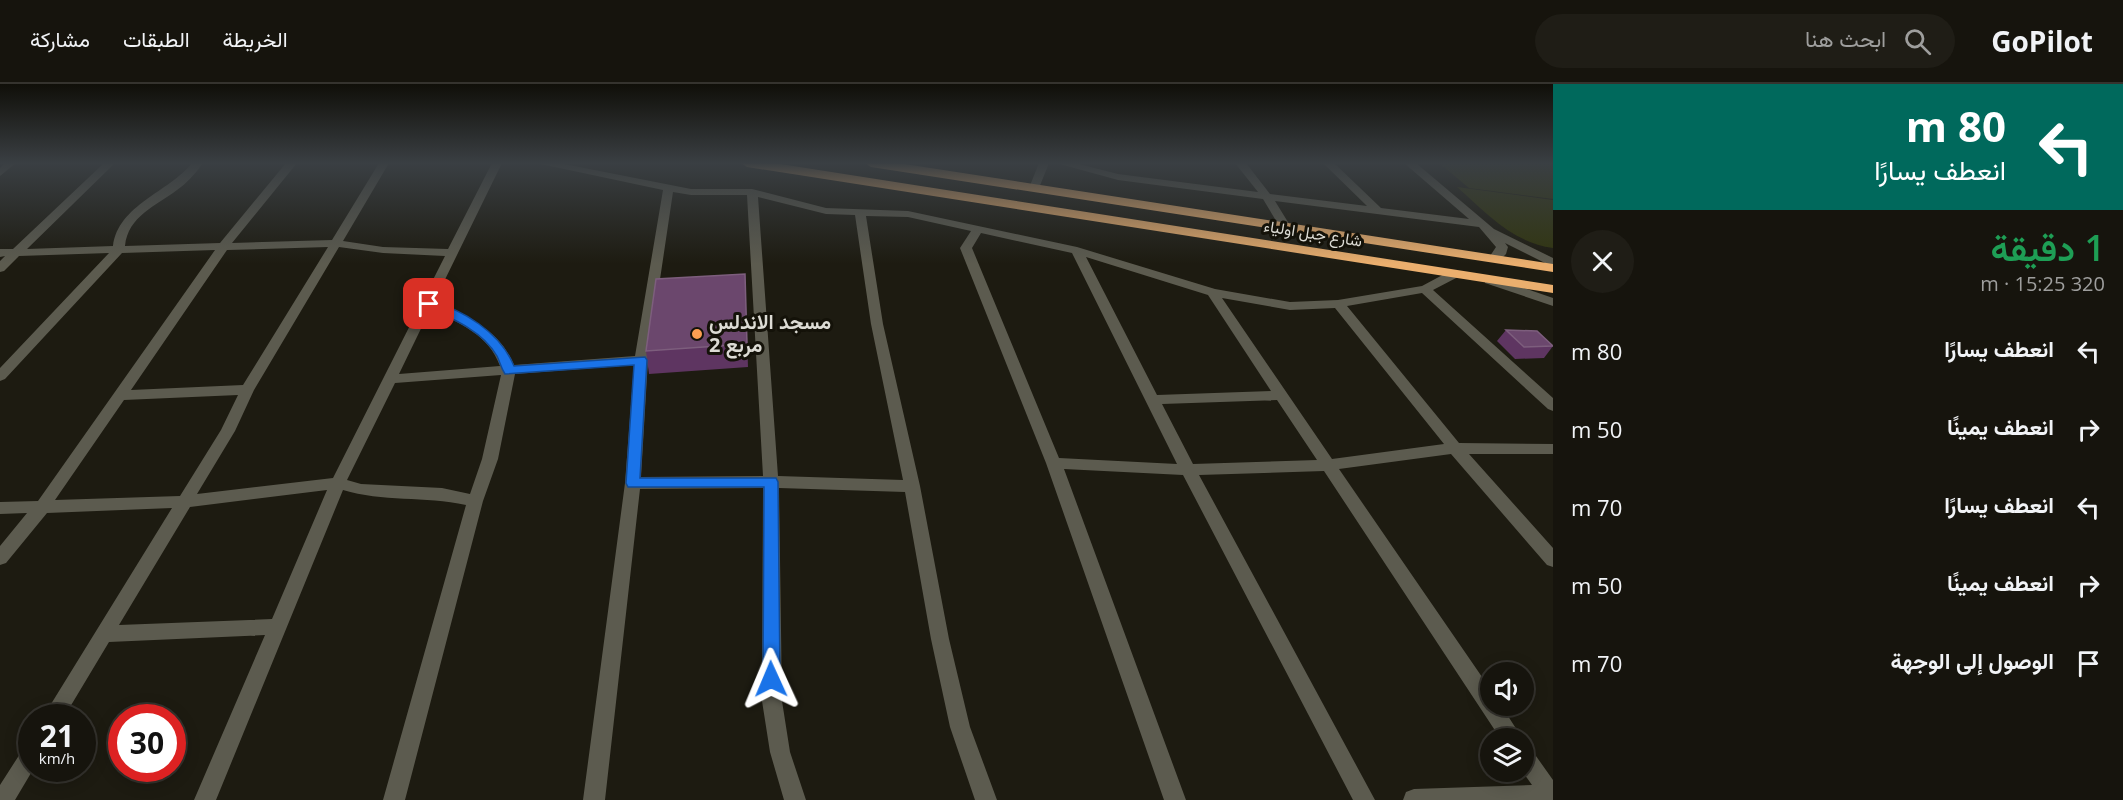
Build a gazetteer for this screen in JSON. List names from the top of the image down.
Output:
{
  "streets": {
    "highway": ["شارع جبل اولياء"]
  },
  "places": ["مسجد الاندلس مربع 2"],
  "page": {
    "header": "GoPilot",
    "search": "ابحث هنا",
    "nav": ["الخريطة", "الطبقات", "مشاركة"],
    "turn": ["80 m", "انعطف يسارًا"],
    "heading": ["1 دقيقة", "320 m · 15:25"],
    "list": [
      {
        "name": "انعطف يسارًا",
        "value": "80 m"
      },
      {
        "name": "انعطف يمينًا",
        "value": "50 m"
      },
      {
        "name": "انعطف يسارًا",
        "value": "70 m"
      },
      {
        "name": "انعطف يمينًا",
        "value": "50 m"
      },
      {
        "name": "الوصول إلى الوجهة",
        "value": "70 m"
      }
    ],
    "speed": "21 km/h",
    "limit": "30"
  }
}
